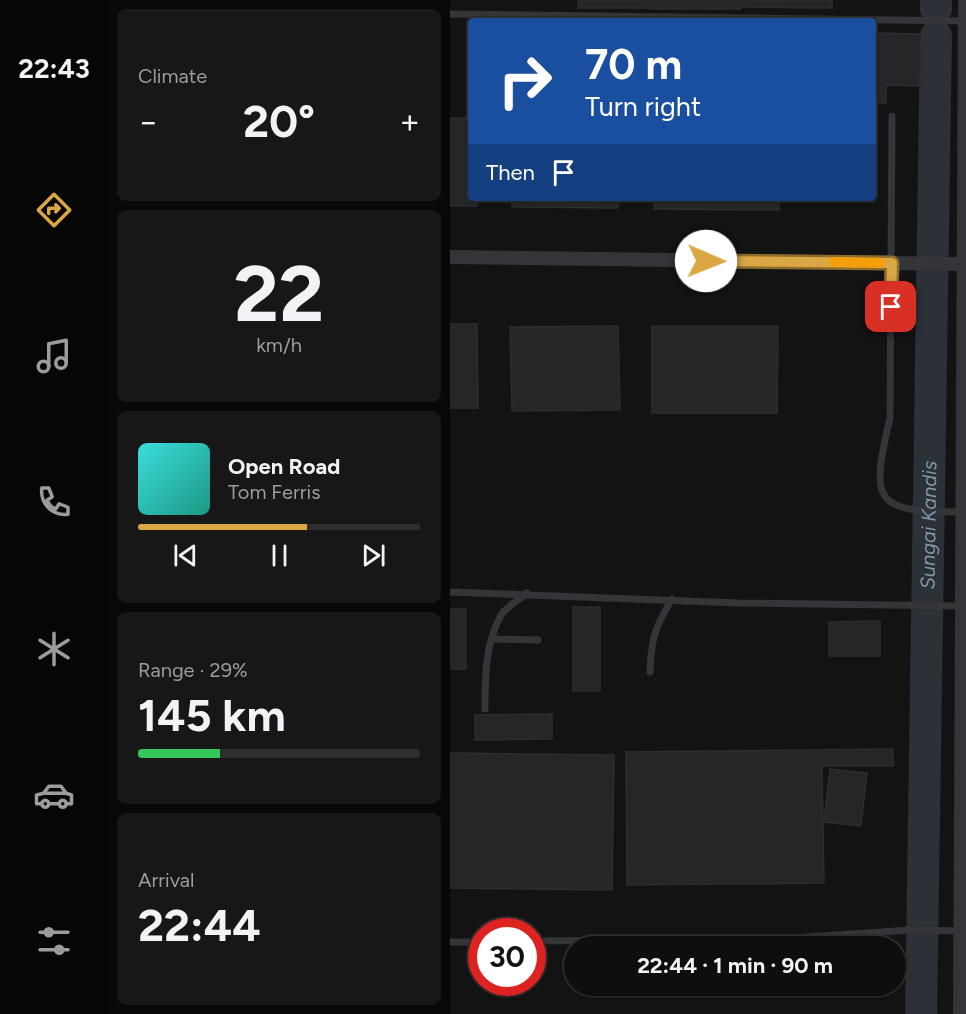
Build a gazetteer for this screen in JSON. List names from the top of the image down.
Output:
{
  "water": ["Sungai Kandis"],
  "page": {
    "tabs": "22:43",
    "tile": [
      "Climate",
      ["22", "km/h"],
      ["Range · 29%", "145 km"],
      ["Arrival", "22:44"]
    ],
    "turn": ["70 m", "Turn right"],
    "heat": ["−", "20°", "+"],
    "then": "Then",
    "song": ["Open Road", "Tom Ferris"],
    "limit": "30",
    "trip": "22:44 · 1 min · 90 m"
  }
}
